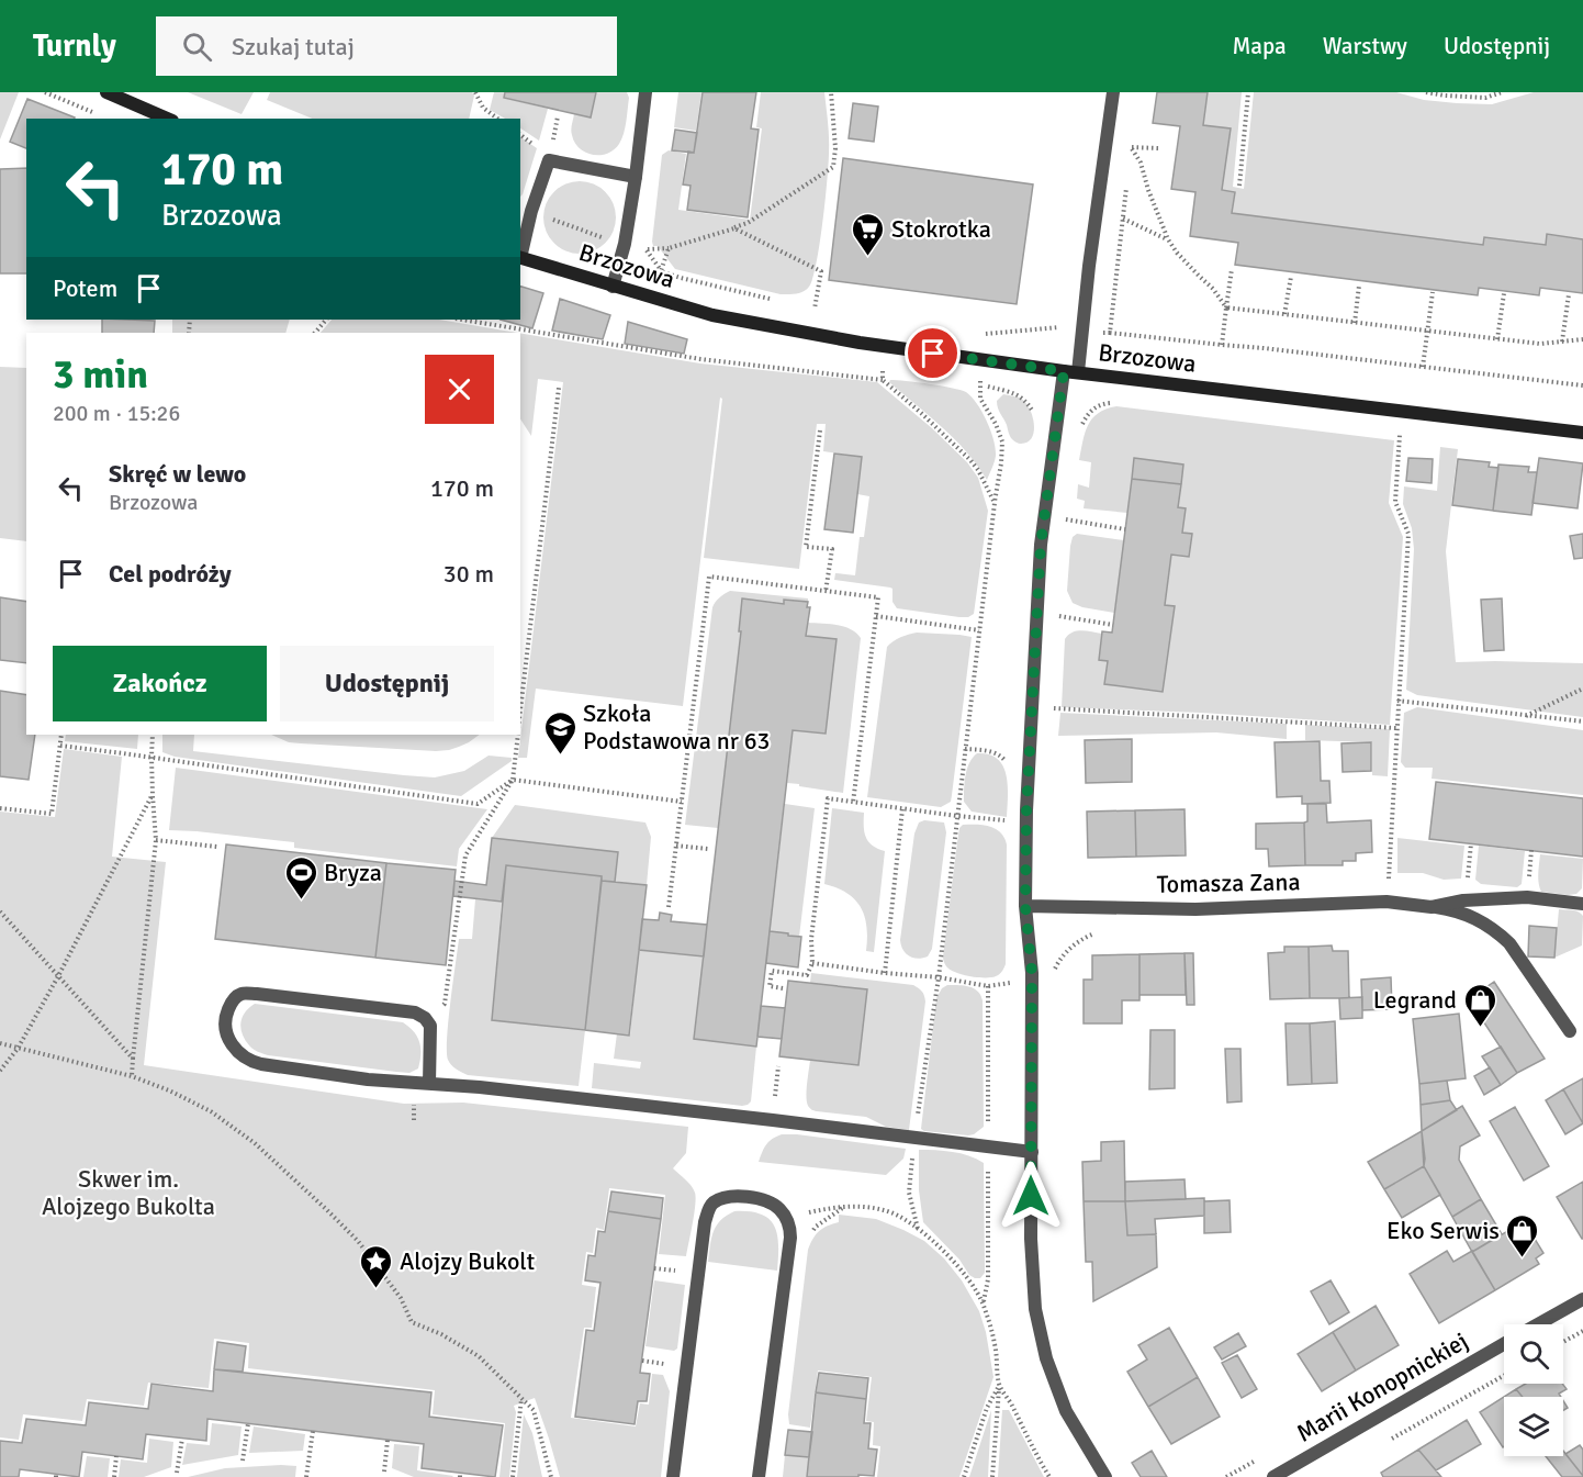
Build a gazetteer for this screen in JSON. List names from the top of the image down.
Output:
{
  "streets": {
    "street": ["Brzozowa", "Tomasza Zana", "Marii Konopnickiej"]
  },
  "parks": ["Skwer im. Alojzego Bukolta"],
  "places": {
    "supermarket": ["Stokrotka"],
    "school or university": ["Szkoła Podstawowa nr 63"],
    "sports": ["Bryza"],
    "shop": ["Legrand", "Eko Serwis"],
    "place": ["Alojzy Bukolt"]
  },
  "page": {
    "header": "Turnly",
    "search": "Szukaj tutaj",
    "nav": ["Mapa", "Warstwy", "Udostępnij"],
    "turn": ["170 m", "Brzozowa"],
    "then": "Potem",
    "heading": ["3 min", "200 m · 15:26"],
    "list": [
      {
        "name": "Skręć w lewo",
        "note": "Brzozowa",
        "value": "170 m"
      },
      {
        "name": "Cel podróży",
        "value": "30 m"
      }
    ],
    "buttons": ["Zakończ", "Udostępnij"]
  }
}
